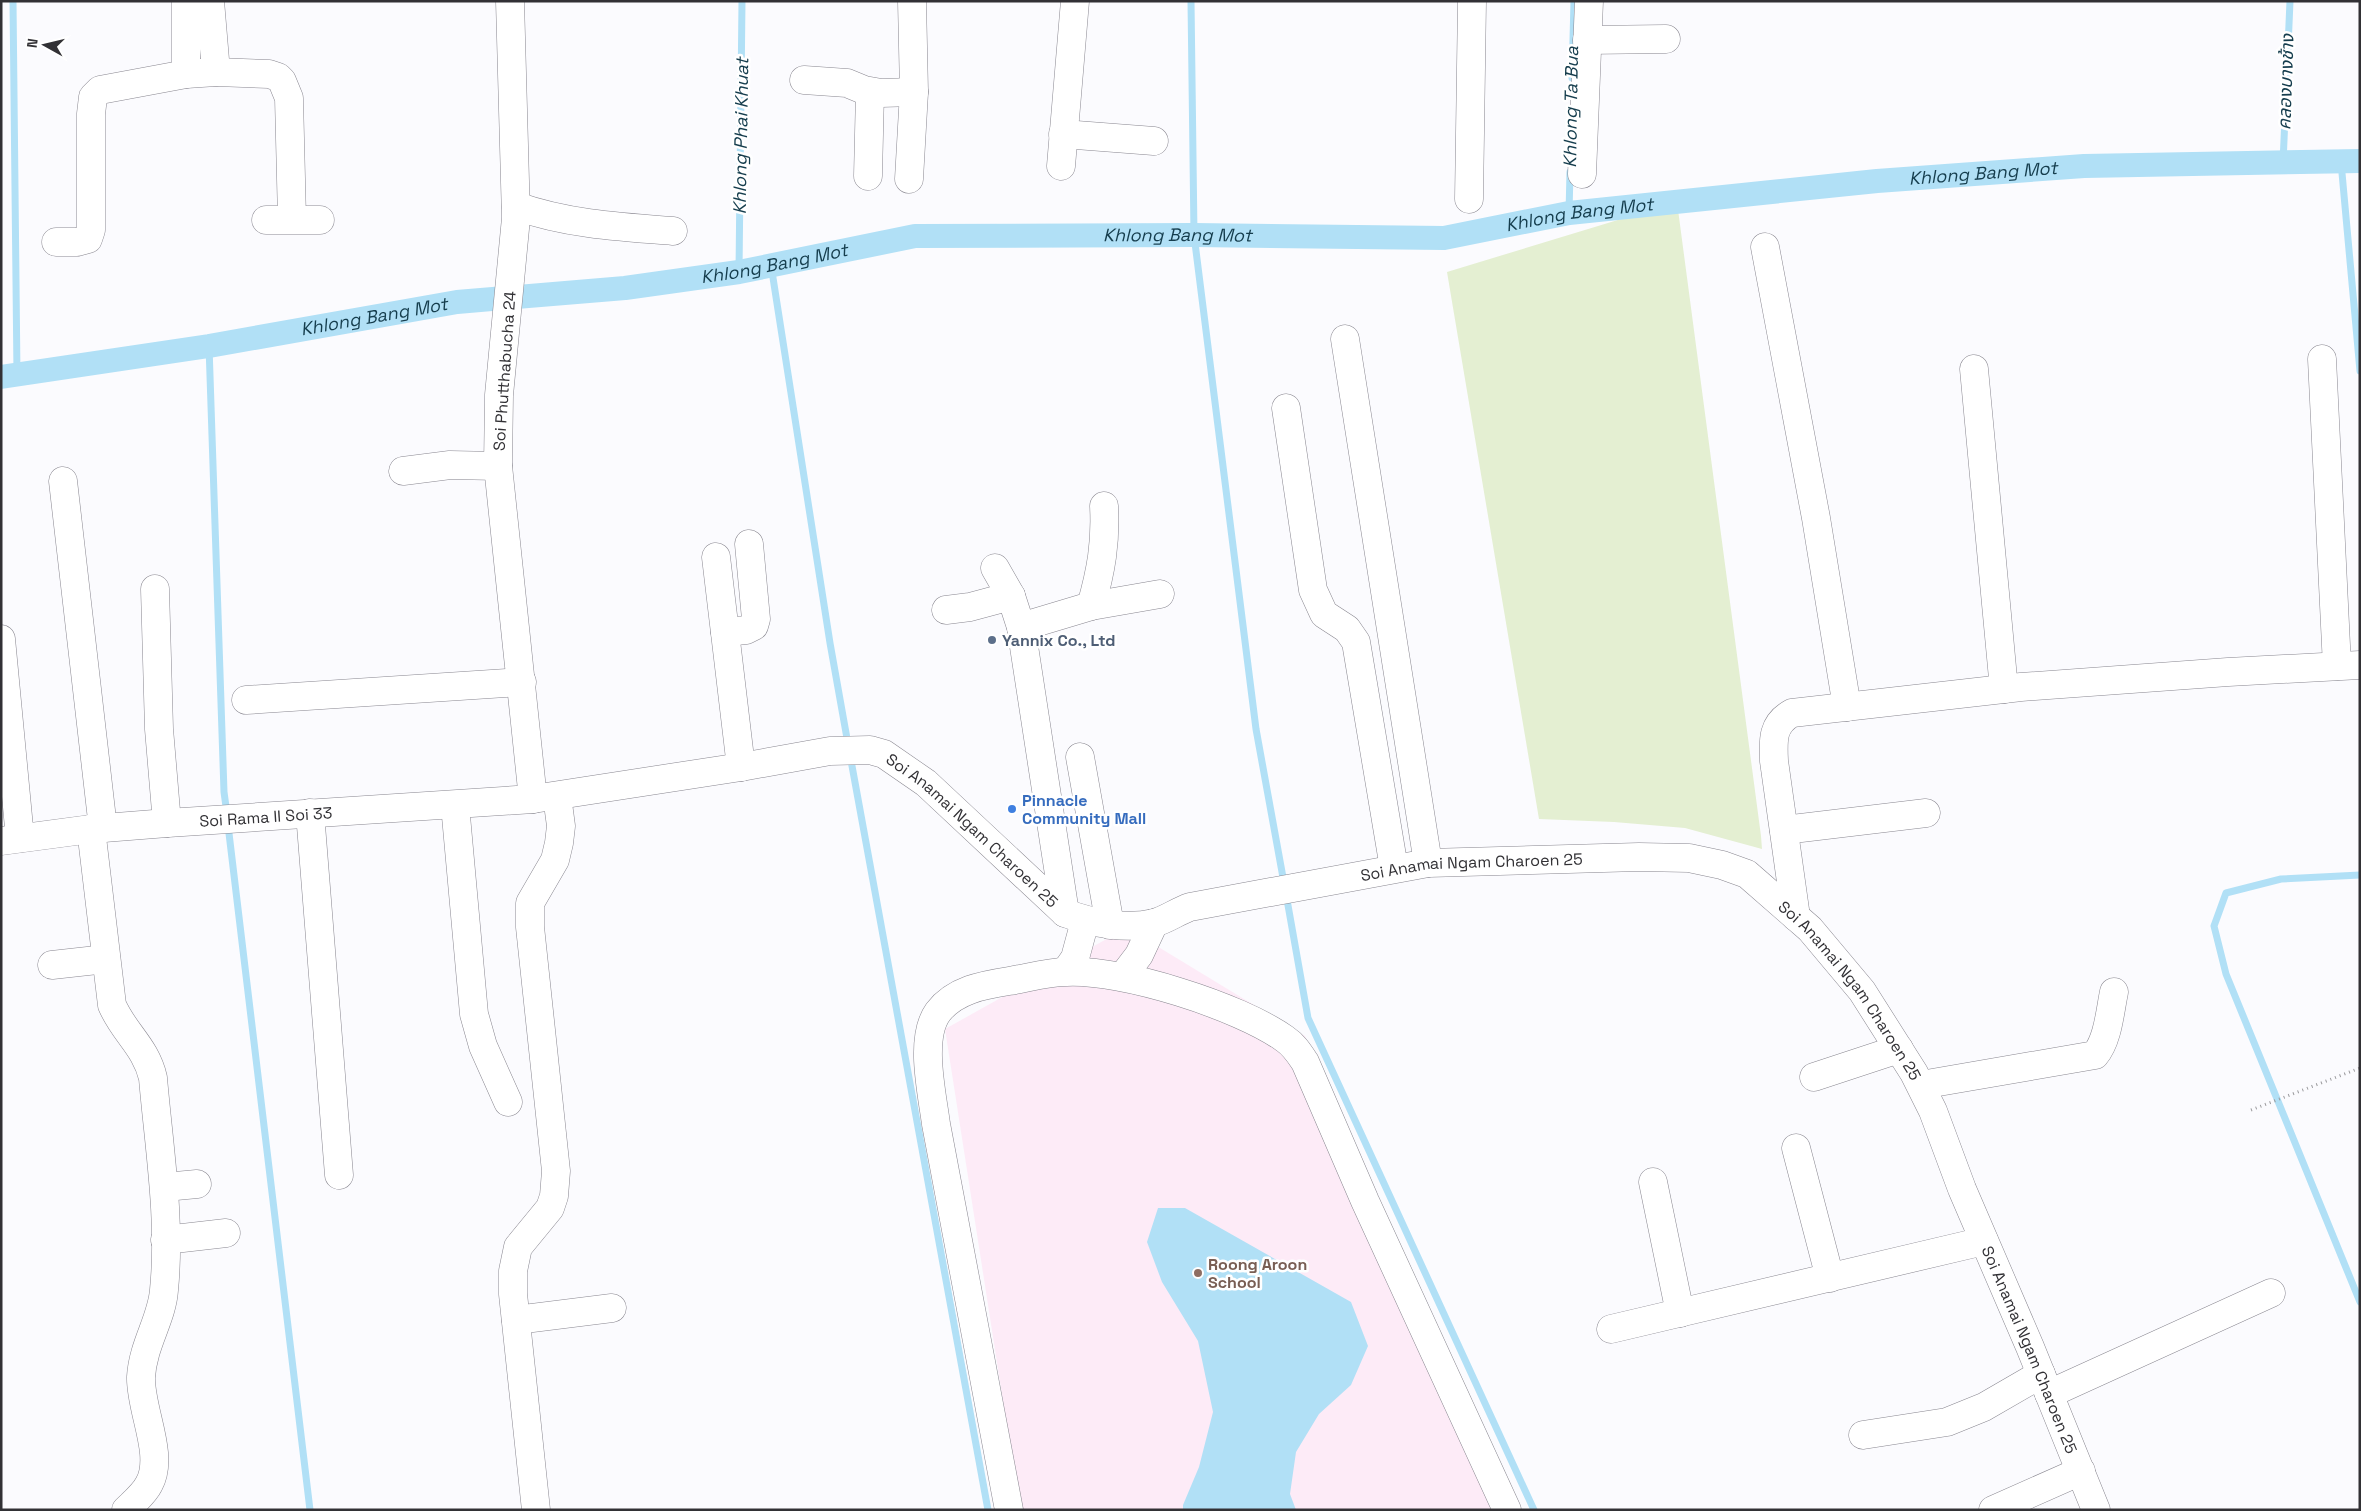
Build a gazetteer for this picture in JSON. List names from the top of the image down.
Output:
{
  "streets": {
    "street": ["Soi Phutthabucha 24", "Soi Rama II Soi 33", "Soi Anamai Ngam Charoen 25"]
  },
  "crossings": [
    ["Soi Phutthabucha 24", "Soi Rama II Soi 33"],
    ["Soi Phutthabucha 24", "Soi Anamai Ngam Charoen 25"],
    ["Soi Rama II Soi 33", "Soi Anamai Ngam Charoen 25"]
  ],
  "water": [
    "คลองบางช้าง",
    "Khlong Ta Bua",
    "Khlong Phai Khuat",
    "Khlong Bang Mot"
  ],
  "places": ["Yannix Co., Ltd", "Pinnacle Community Mall", "Roong Aroon School"],
  "north": "left"
}
